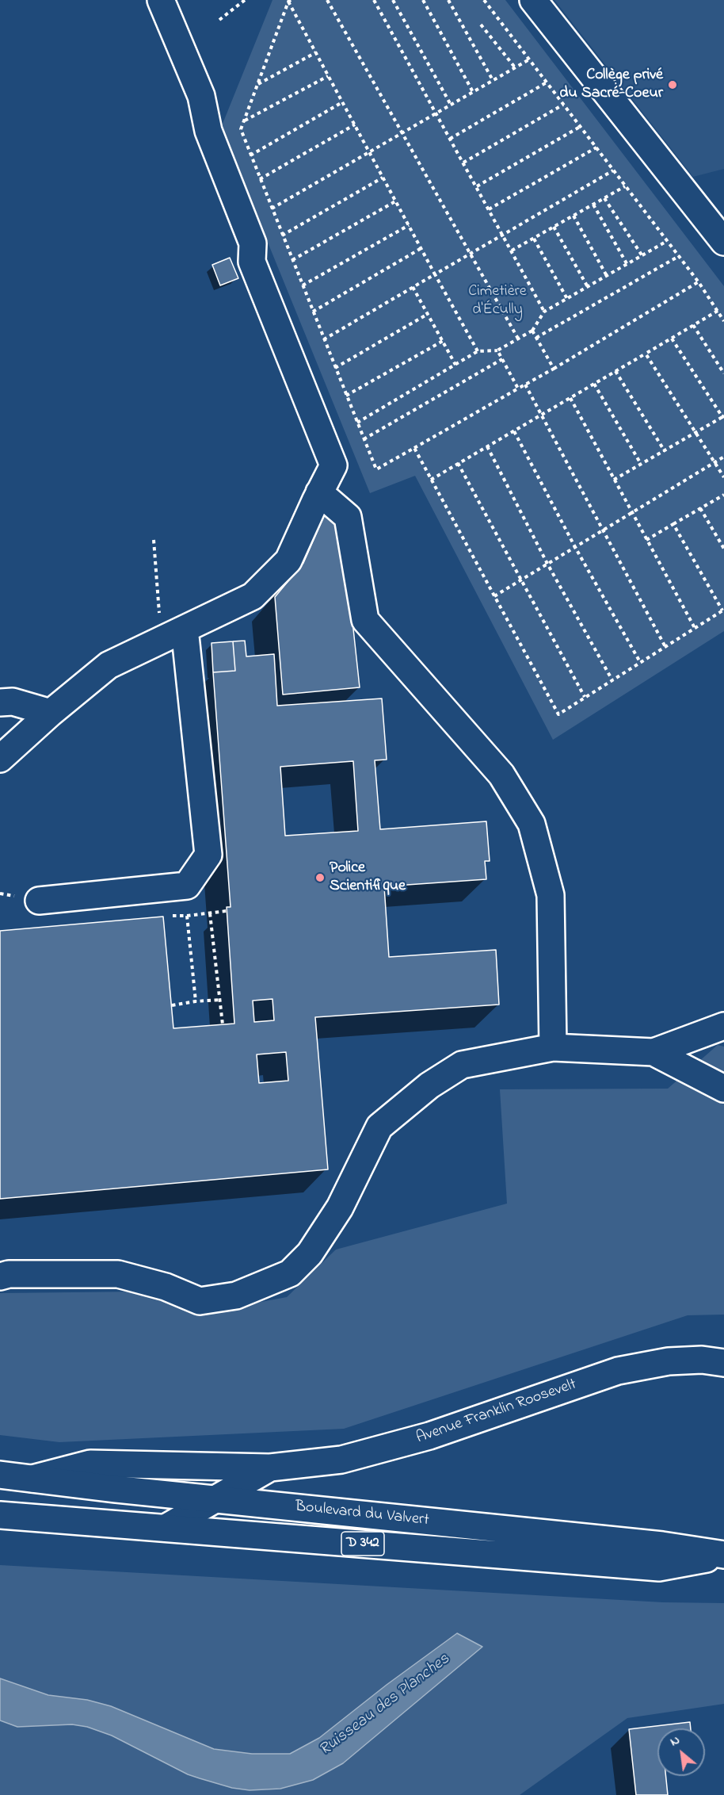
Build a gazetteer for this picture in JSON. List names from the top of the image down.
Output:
{
  "streets": {
    "main road": ["Avenue Franklin Roosevelt", "Boulevard du Valvert", "D 342"]
  },
  "crossings": [
    ["Avenue Franklin Roosevelt", "Boulevard du Valvert"]
  ],
  "water": ["Ruisseau des Planches"],
  "parks": ["Cimetière d'Écully"],
  "places": ["Collège privé du Sacré-Coeur", "Police Scientifique"],
  "north": "top left"
}
